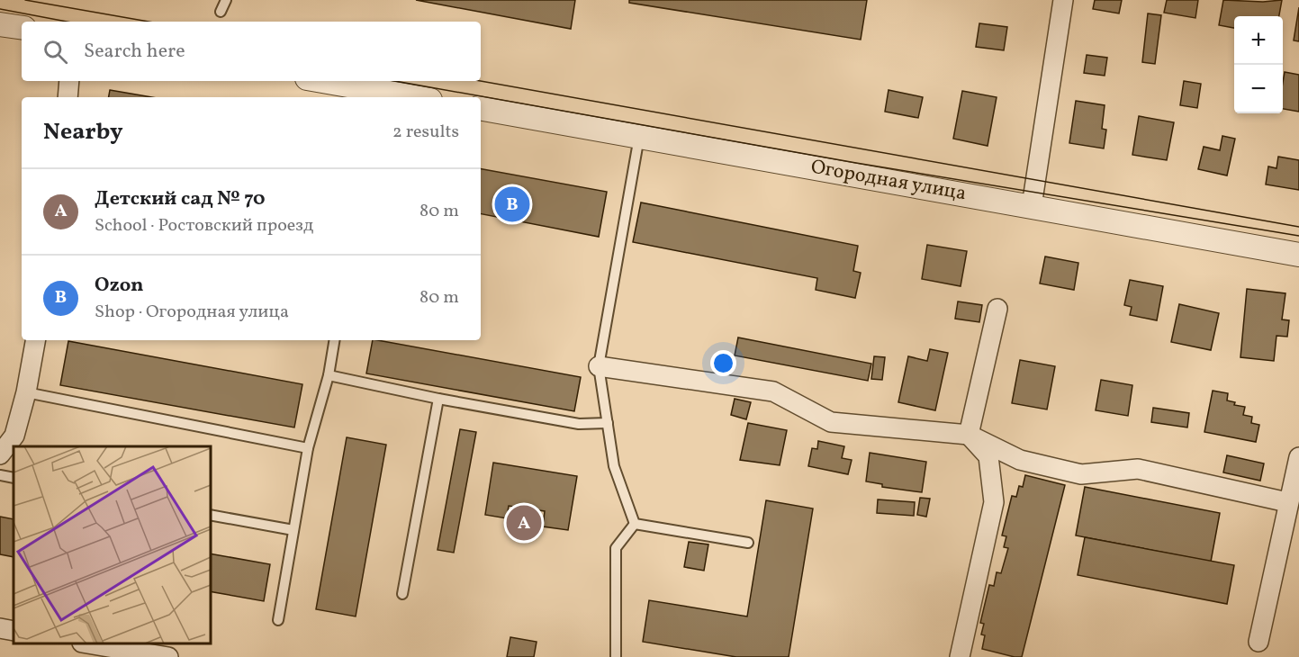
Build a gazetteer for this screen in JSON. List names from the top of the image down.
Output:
{
  "streets": {
    "street": ["Огородная улица"]
  },
  "page": {
    "map_buttons": ["+", "−"],
    "search": "Search here",
    "heading": ["Nearby", "2 results"],
    "list": [
      {
        "mark": "A",
        "name": "Детский сад № 70",
        "note": "School · Ростовский проезд",
        "value": "80 m"
      },
      {
        "mark": "B",
        "name": "Ozon",
        "note": "Shop · Огородная улица",
        "value": "80 m"
      }
    ],
    "pins": ["B", "A"]
  }
}
